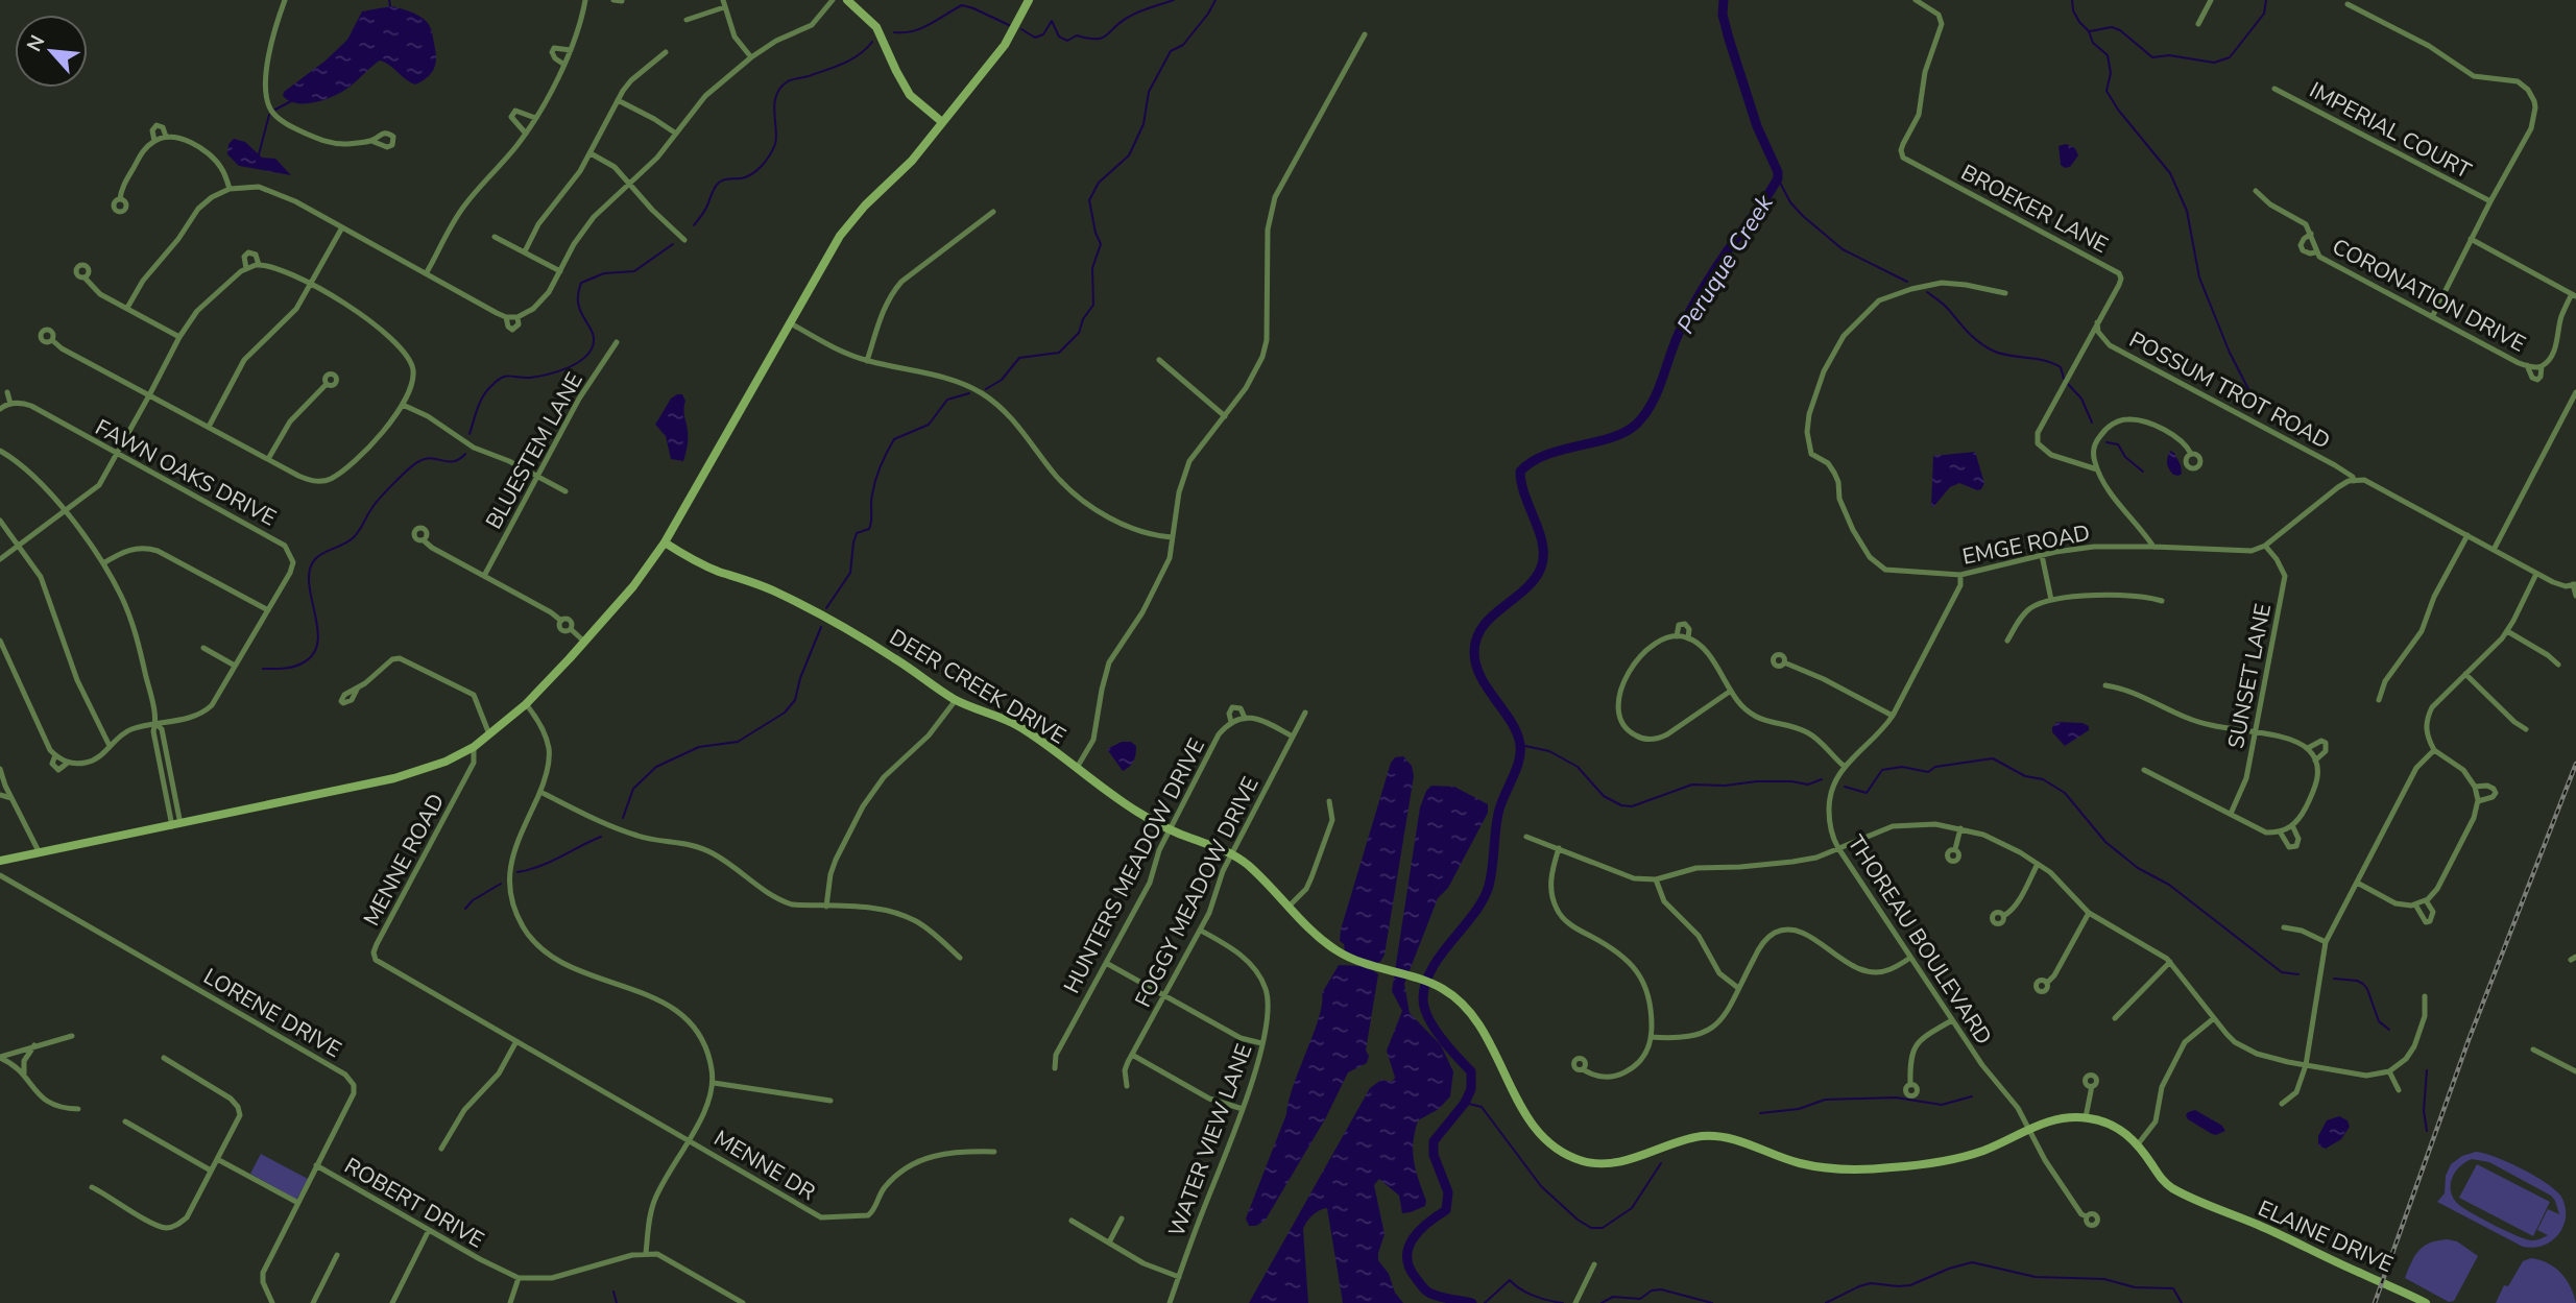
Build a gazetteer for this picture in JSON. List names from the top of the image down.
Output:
{
  "streets": {
    "street": [
      "IMPERIAL COURT",
      "BROEKER LANE",
      "CORONATION DRIVE",
      "POSSUM TROT ROAD",
      "BLUESTEM LANE",
      "FAWN OAKS DRIVE",
      "EMGE ROAD",
      "SUNSET LANE",
      "DEER CREEK DRIVE",
      "MENNE ROAD",
      "HUNTERS MEADOW DRIVE",
      "FOGGY MEADOW DRIVE",
      "THOREAU BOULEVARD",
      "LORENE DRIVE",
      "WATER VIEW LANE",
      "MENNE DR",
      "ROBERT DRIVE",
      "ELAINE DRIVE"
    ]
  },
  "crossings": [
    ["BROEKER LANE", "POSSUM TROT ROAD"],
    ["EMGE ROAD", "SUNSET LANE"],
    ["EMGE ROAD", "THOREAU BOULEVARD"],
    ["DEER CREEK DRIVE", "HUNTERS MEADOW DRIVE"],
    ["DEER CREEK DRIVE", "FOGGY MEADOW DRIVE"],
    ["DEER CREEK DRIVE", "ELAINE DRIVE"],
    ["MENNE ROAD", "MENNE DR"],
    ["FOGGY MEADOW DRIVE", "WATER VIEW LANE"],
    ["THOREAU BOULEVARD", "ELAINE DRIVE"],
    ["LORENE DRIVE", "ROBERT DRIVE"]
  ],
  "water": ["Peruque Creek"],
  "north": "top left"
}
